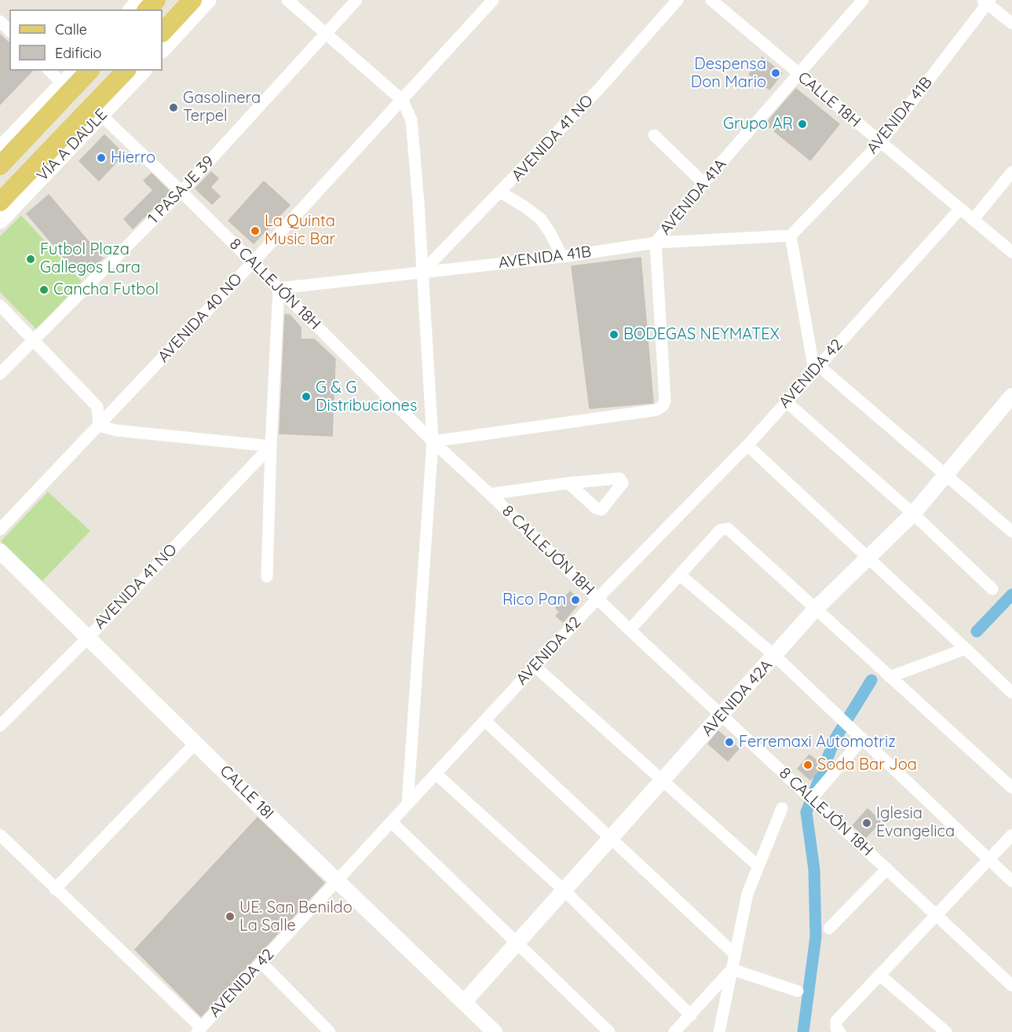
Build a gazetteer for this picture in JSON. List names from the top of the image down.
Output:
{
  "streets": {
    "main road": ["VÍA A DAULE"],
    "street": [
      "CALLE 18H",
      "AVENIDA 41B",
      "AVENIDA 41 NO",
      "1 PASAJE 39",
      "AVENIDA 41A",
      "8 CALLEJÓN 18H",
      "AVENIDA 40 NO",
      "AVENIDA 42",
      "AVENIDA 42A",
      "CALLE 18I"
    ]
  },
  "crossings": [
    ["CALLE 18H", "AVENIDA 41B"],
    ["CALLE 18H", "AVENIDA 41A"],
    ["CALLE 18H", "AVENIDA 42"],
    ["AVENIDA 41B", "AVENIDA 41 NO"],
    ["AVENIDA 41B", "AVENIDA 41A"],
    ["AVENIDA 41B", "8 CALLEJÓN 18H"],
    ["AVENIDA 41 NO", "CALLE 18I"],
    ["VÍA A DAULE", "8 CALLEJÓN 18H"],
    ["1 PASAJE 39", "8 CALLEJÓN 18H"],
    ["AVENIDA 41A", "8 CALLEJÓN 18H"],
    ["8 CALLEJÓN 18H", "AVENIDA 40 NO"],
    ["8 CALLEJÓN 18H", "AVENIDA 42"],
    ["8 CALLEJÓN 18H", "AVENIDA 42A"],
    ["AVENIDA 42", "CALLE 18I"],
    ["AVENIDA 42A", "CALLE 18I"]
  ],
  "places": [
    "Despensa Don Mario",
    "Gasolinera Terpel",
    "Grupo AR",
    "Hierro",
    "La Quinta Music Bar",
    "Futbol Plaza Gallegos Lara",
    "Cancha Futbol",
    "BODEGAS NEYMATEX",
    "G & G Distribuciones",
    "Rico Pan",
    "Ferremaxi Automotriz",
    "Soda Bar Joa",
    "Iglesia Evangelica",
    "UE. San Benildo La Salle"
  ],
  "legend": ["Calle", "Edificio"]
}
